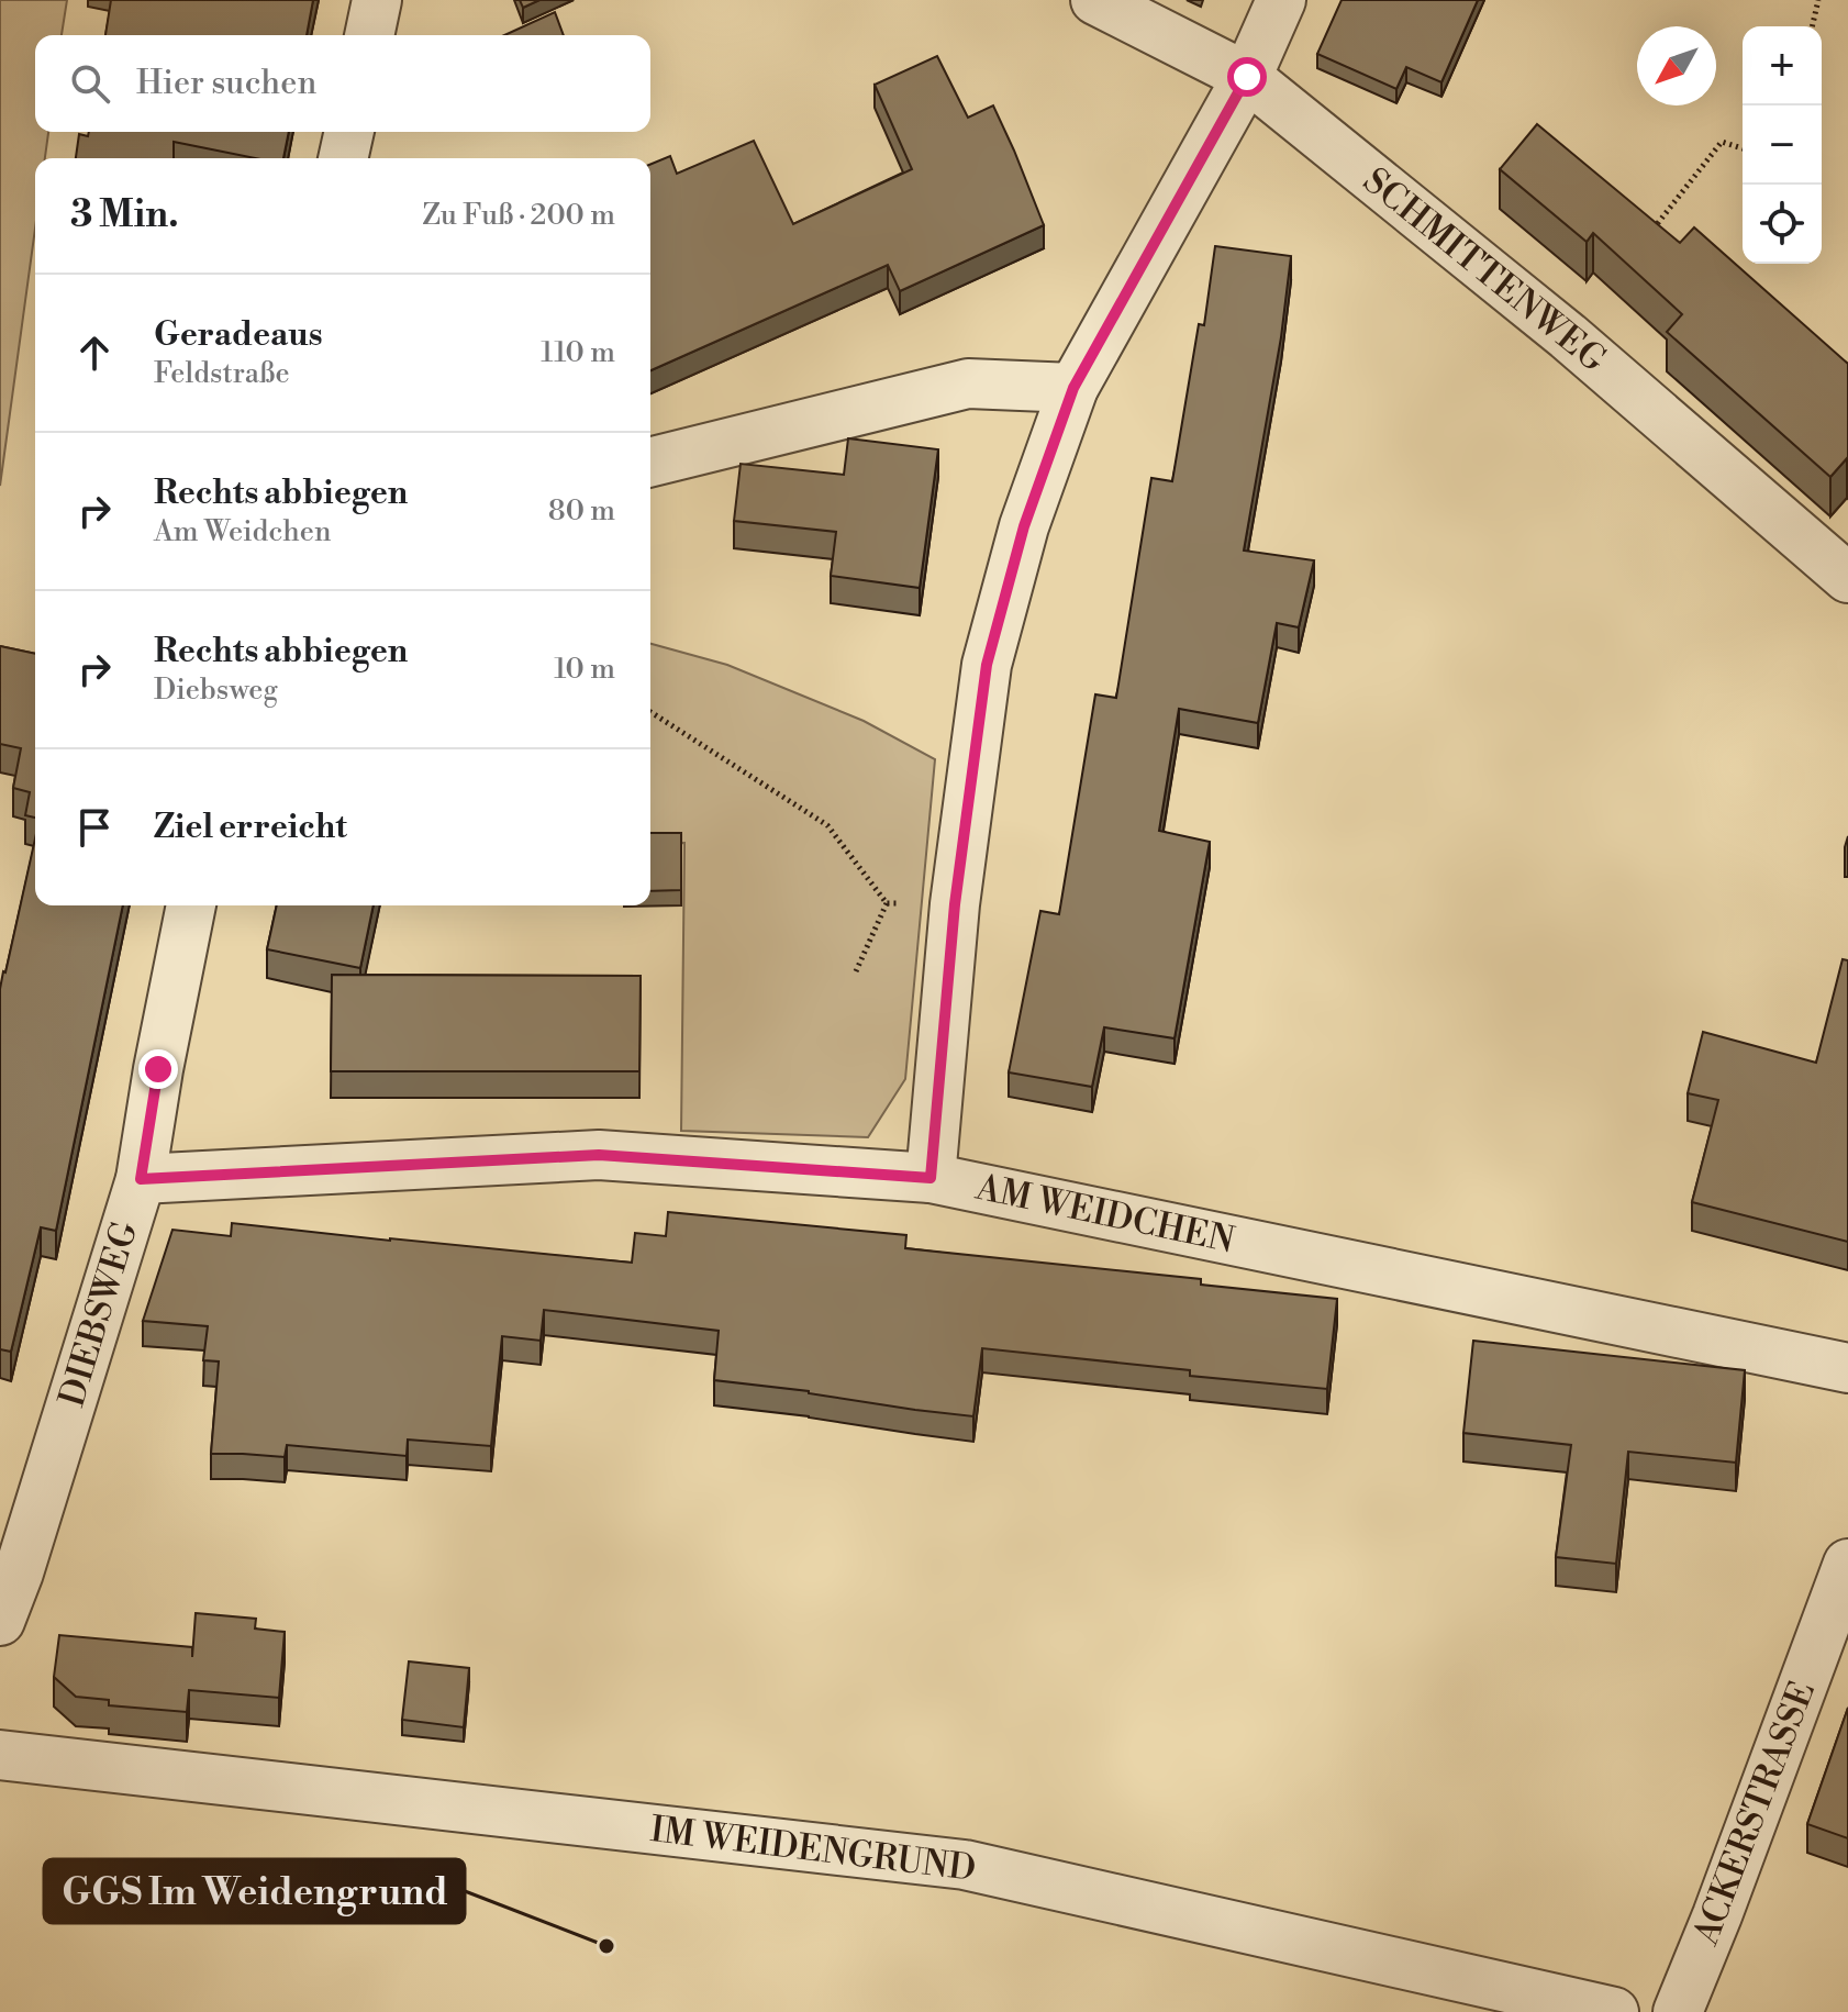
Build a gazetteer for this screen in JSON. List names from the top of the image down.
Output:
{
  "streets": {
    "street": [
      "SCHMITTENWEG",
      "AM WEIDCHEN",
      "DIEBSWEG",
      "ACKERSTRASSE",
      "IM WEIDENGRUND"
    ]
  },
  "crossings": [
    ["AM WEIDCHEN", "DIEBSWEG"]
  ],
  "places": ["GGS Im Weidengrund"],
  "north": "bottom left",
  "page": {
    "map_buttons": ["+", "−"],
    "search": "Hier suchen",
    "heading": ["3 Min.", "Zu Fuß · 200 m"],
    "list": [
      ["Geradeaus", "Feldstraße", "110 m"],
      ["Rechts abbiegen", "Am Weidchen", "80 m"],
      ["Rechts abbiegen", "Diebsweg", "10 m"],
      "Ziel erreicht"
    ]
  }
}
